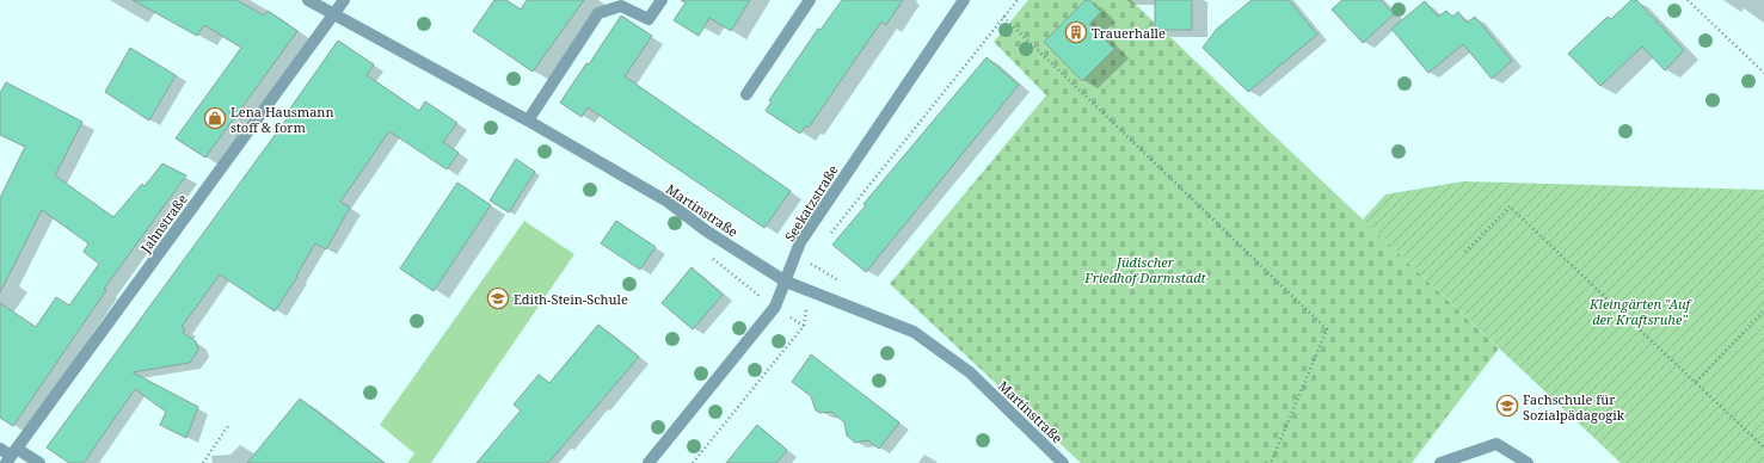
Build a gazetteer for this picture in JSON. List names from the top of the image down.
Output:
{
  "streets": {
    "street": ["Seekatzstraße", "Martinstraße", "Jahnstraße"]
  },
  "crossings": [
    ["Seekatzstraße", "Martinstraße"],
    ["Martinstraße", "Jahnstraße"]
  ],
  "parks": ["Jüdischer Friedhof Darmstadt", "Kleingärten \"Auf der Kraftsruhe\""],
  "places": {
    "building": ["Trauerhalle"],
    "shop": ["Lena Hausmann stoff & form"],
    "school or university": ["Edith-Stein-Schule", "Fachschule für Sozialpädagogik"]
  }
}
